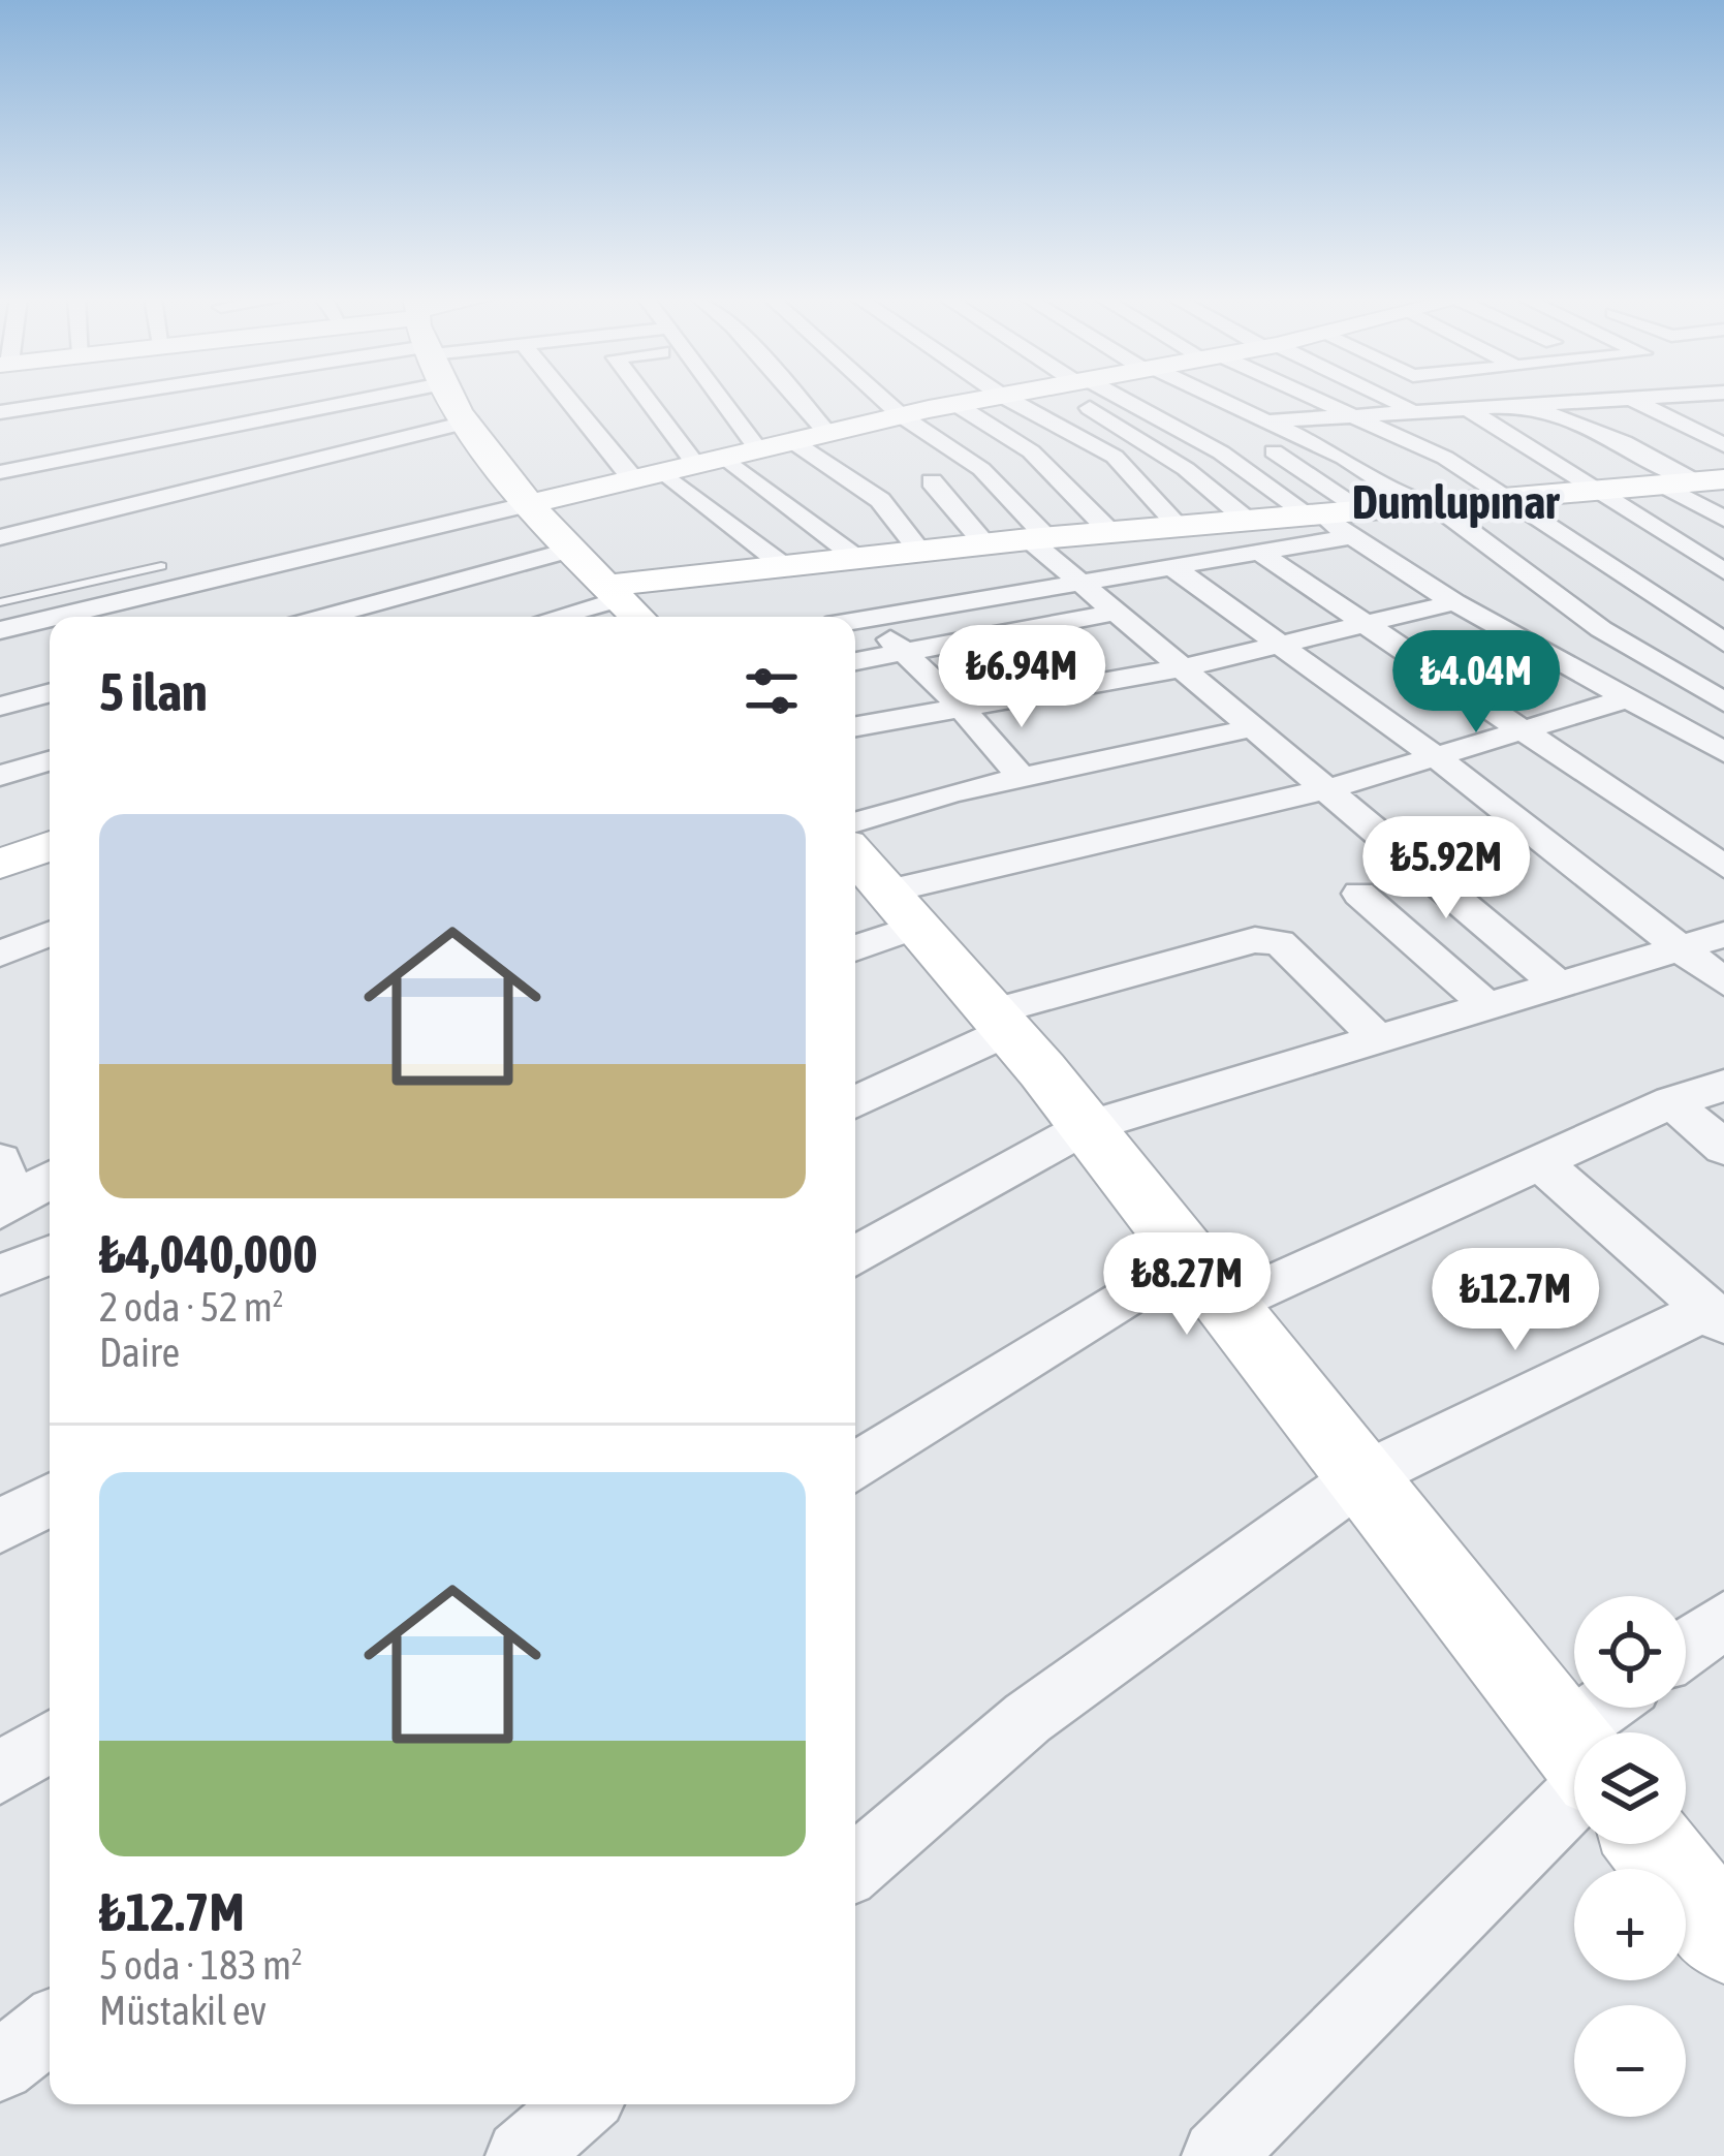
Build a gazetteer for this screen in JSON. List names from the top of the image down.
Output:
{
  "districts": ["Dumlupınar"],
  "page": {
    "heading": "5 ilan",
    "price": [
      "₺6.94M",
      "₺4.04M",
      "₺5.92M",
      "₺8.27M",
      "₺12.7M"
    ],
    "list": [
      {
        "name": "₺4,040,000",
        "note": "2 oda · 52 m² · Daire"
      },
      {
        "name": "₺12.7M",
        "note": "5 oda · 183 m² · Müstakil ev"
      }
    ],
    "map_buttons": ["+", "−"]
  }
}
